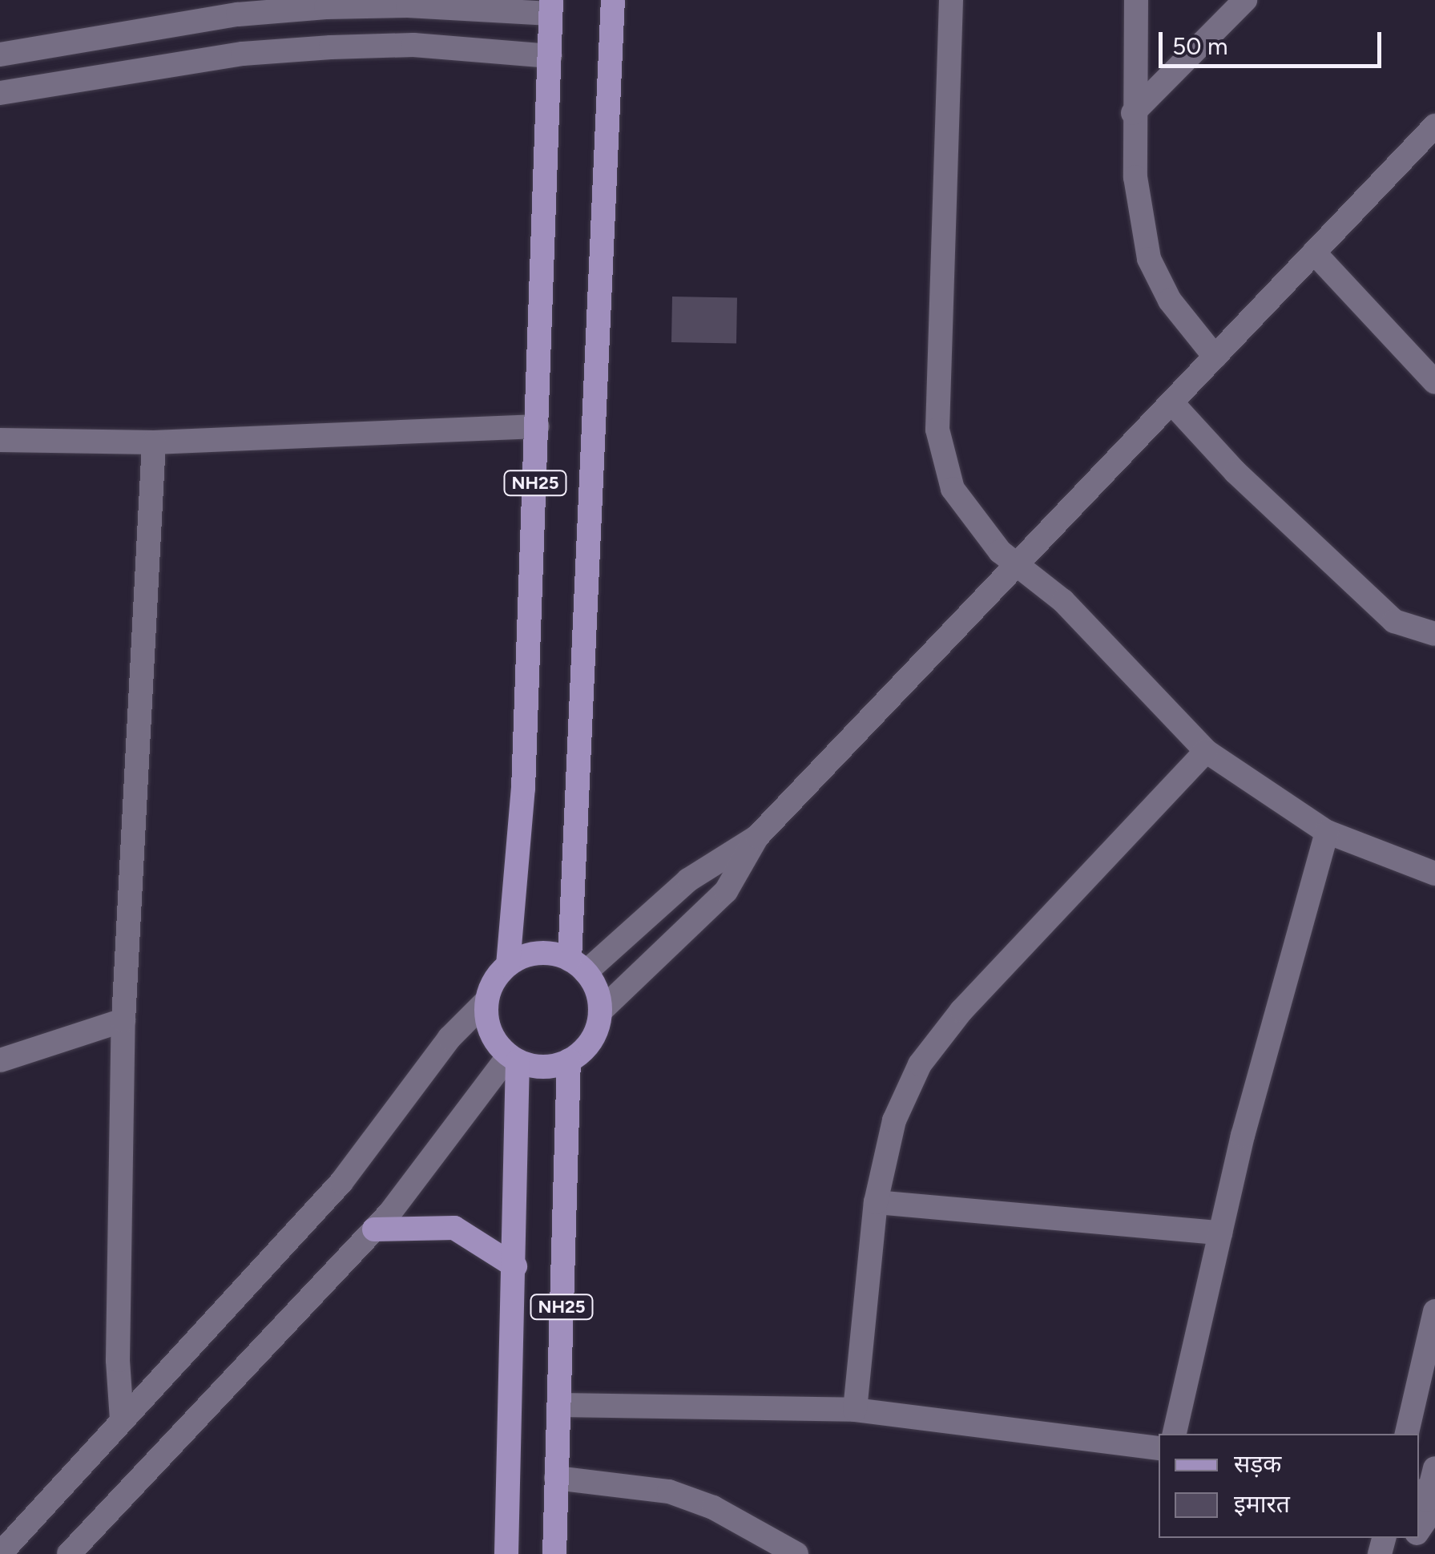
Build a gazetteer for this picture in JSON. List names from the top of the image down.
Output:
{
  "streets": {
    "main road": ["NH25"]
  },
  "legend": ["सड़क", "इमारत"],
  "scale_bar": "50 m"
}
